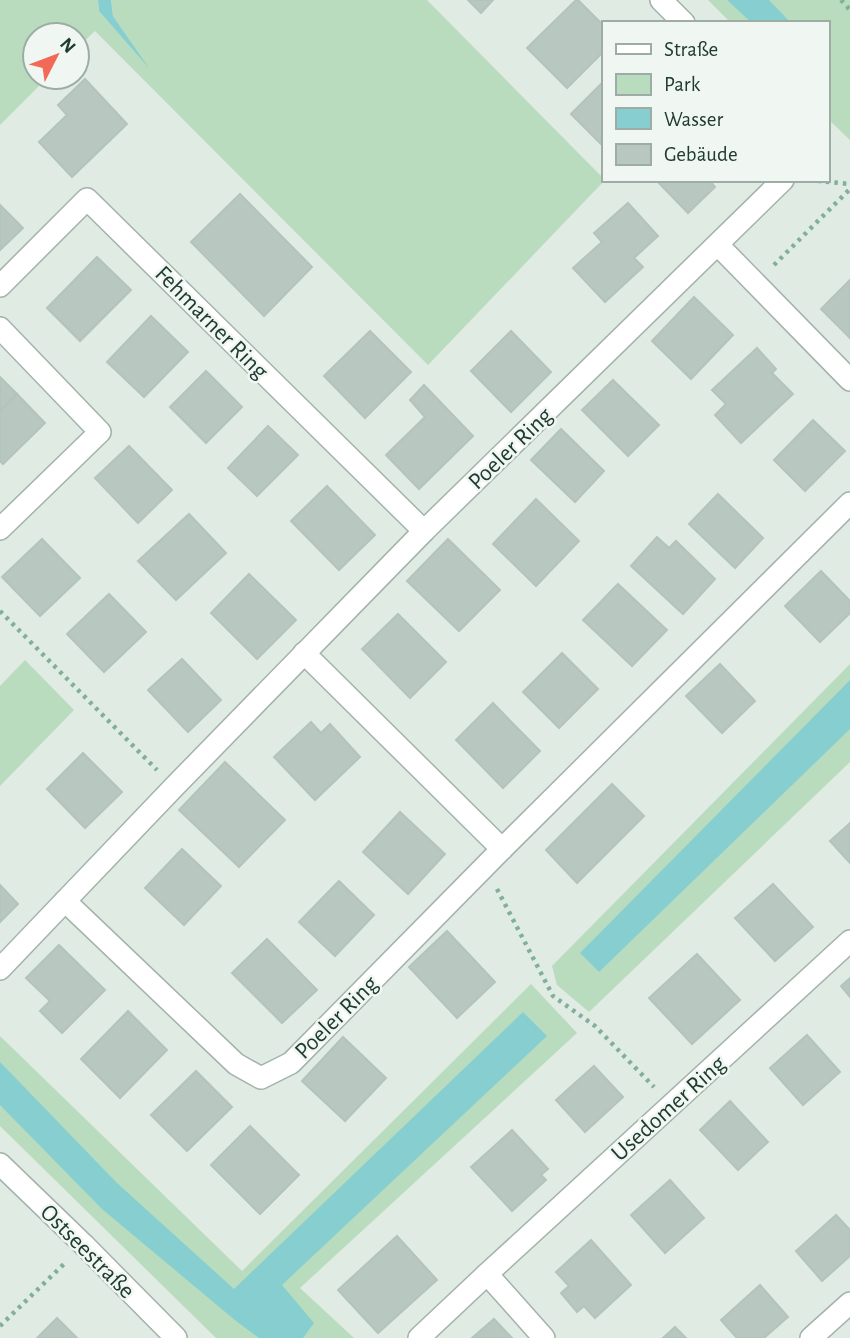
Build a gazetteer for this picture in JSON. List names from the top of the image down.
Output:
{
  "streets": {
    "street": [
      "Fehmarner Ring",
      "Poeler Ring",
      "Usedomer Ring",
      "Ostseestraße"
    ]
  },
  "crossings": [
    ["Fehmarner Ring", "Poeler Ring"]
  ],
  "legend": [
    "Straße",
    "Park",
    "Wasser",
    "Gebäude"
  ],
  "north": "top right"
}
